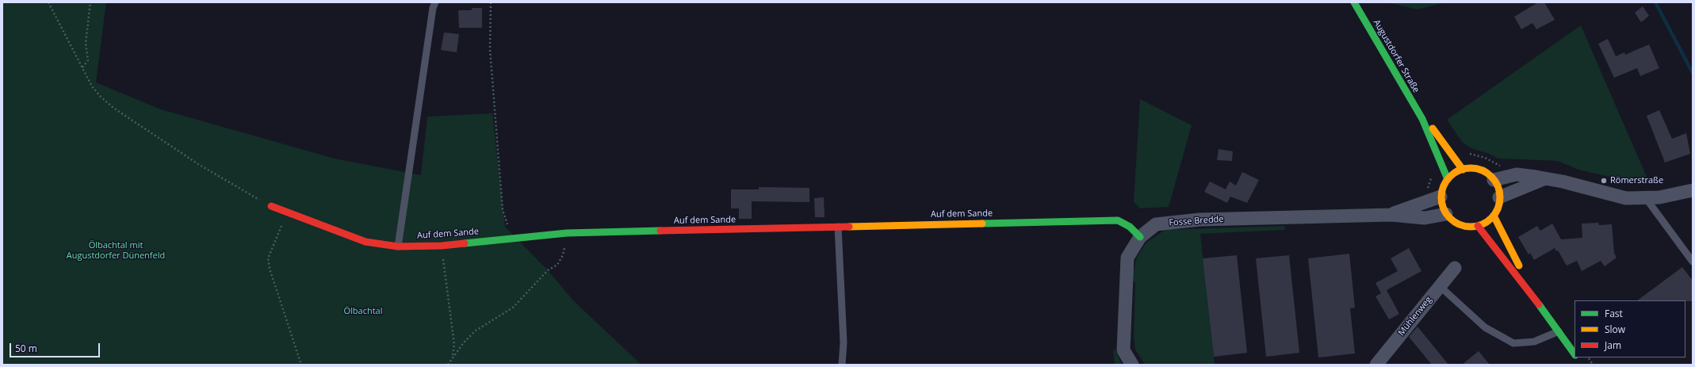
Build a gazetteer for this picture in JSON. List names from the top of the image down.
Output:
{
  "streets": {
    "street": [
      "Augustdorfer Straße",
      "Auf dem Sande",
      "Fosse Bredde",
      "Mühlenweg"
    ]
  },
  "crossings": [
    ["Augustdorfer Straße", "Fosse Bredde"],
    ["Auf dem Sande", "Fosse Bredde"]
  ],
  "parks": ["Ölbachtal mit Augustdorfer Dünenfeld", "Ölbachtal"],
  "places": ["Römerstraße"],
  "legend": ["Fast", "Slow", "Jam"],
  "scale_bar": "50 m"
}
